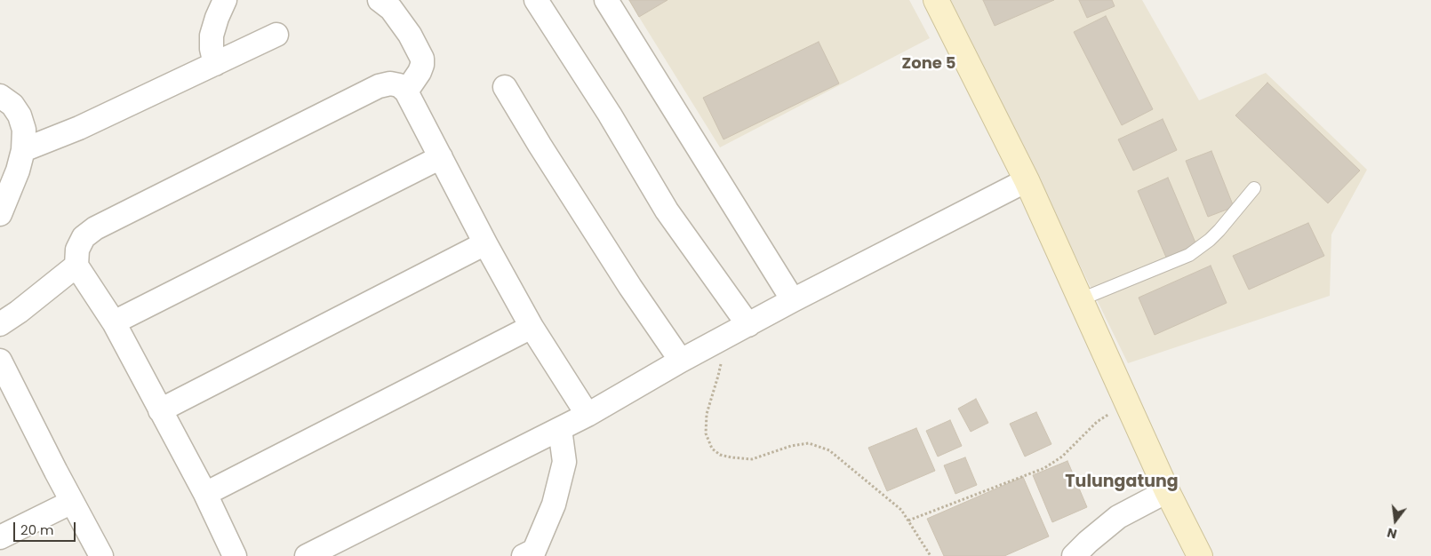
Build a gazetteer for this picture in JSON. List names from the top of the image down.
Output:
{
  "districts": ["Zone 5", "Tulungatung"],
  "scale_bar": "20 m",
  "north": "bottom"
}
